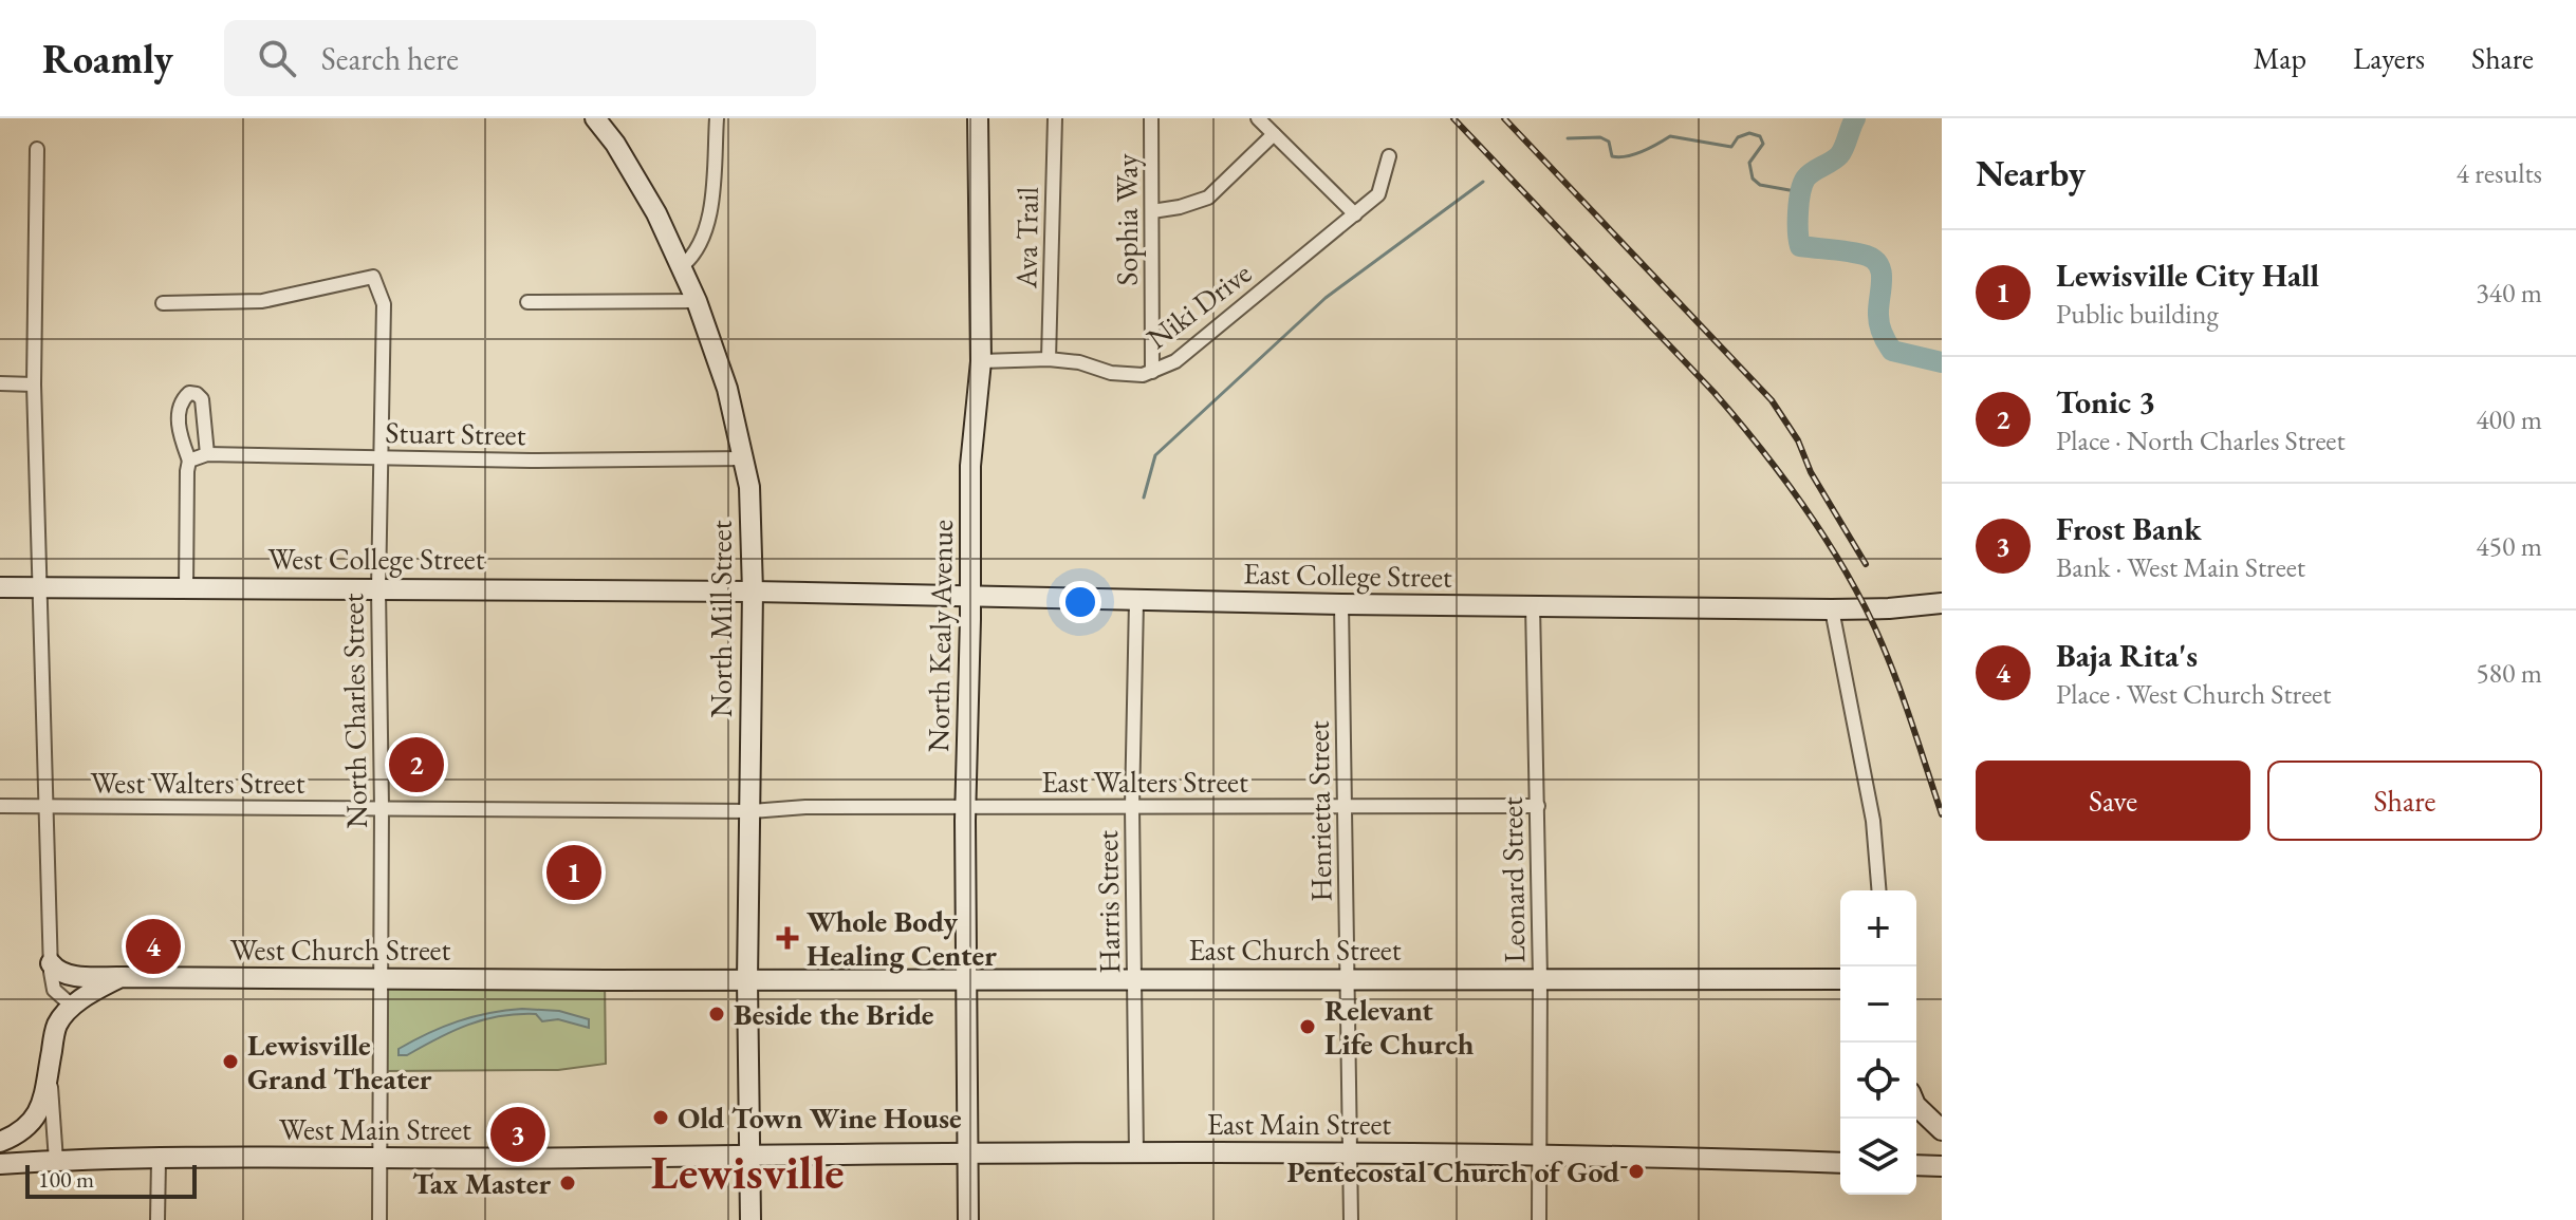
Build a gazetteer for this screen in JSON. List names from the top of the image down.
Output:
{
  "streets": {
    "main road": [
      "West College Street",
      "East College Street",
      "North Mill Street",
      "North Kealy Avenue",
      "West Church Street",
      "East Church Street",
      "East Main Street",
      "West Main Street"
    ],
    "street": [
      "Sophia Way",
      "Ava Trail",
      "Niki Drive",
      "Stuart Street",
      "North Charles Street",
      "East Walters Street",
      "West Walters Street",
      "Henrietta Street",
      "Leonard Street",
      "Harris Street"
    ]
  },
  "crossings": [
    ["Sophia Way", "Niki Drive"],
    ["Ava Trail", "Niki Drive"],
    ["Niki Drive", "North Kealy Avenue"],
    ["Stuart Street", "North Mill Street"],
    ["Stuart Street", "North Charles Street"],
    ["West College Street", "East College Street"],
    ["West College Street", "North Mill Street"],
    ["West College Street", "North Charles Street"],
    ["East College Street", "North Mill Street"],
    ["East College Street", "North Kealy Avenue"],
    ["East College Street", "Henrietta Street"],
    ["East College Street", "Leonard Street"],
    ["East College Street", "Harris Street"],
    ["North Mill Street", "East Walters Street"],
    ["North Mill Street", "West Walters Street"],
    ["North Mill Street", "West Church Street"],
    ["North Mill Street", "East Church Street"],
    ["North Mill Street", "East Main Street"],
    ["North Mill Street", "West Main Street"],
    ["North Kealy Avenue", "East Walters Street"],
    ["North Kealy Avenue", "East Church Street"],
    ["North Kealy Avenue", "East Main Street"],
    ["North Charles Street", "West Walters Street"],
    ["North Charles Street", "West Church Street"],
    ["North Charles Street", "West Main Street"],
    ["East Walters Street", "West Walters Street"],
    ["East Walters Street", "Henrietta Street"],
    ["East Walters Street", "Leonard Street"],
    ["East Walters Street", "Harris Street"],
    ["Henrietta Street", "East Church Street"],
    ["Henrietta Street", "East Main Street"],
    ["Leonard Street", "East Church Street"],
    ["Leonard Street", "East Main Street"],
    ["Harris Street", "East Church Street"],
    ["Harris Street", "East Main Street"],
    ["West Church Street", "East Church Street"],
    ["East Main Street", "West Main Street"]
  ],
  "districts": ["Lewisville"],
  "places": {
    "health": ["Whole Body Healing Center"],
    "other": [
      "Beside the Bride",
      "Relevant Life Church",
      "Lewisville Grand Theater",
      "Old Town Wine House",
      "Pentecostal Church of God",
      "Tax Master"
    ]
  },
  "scale_bar": "100 m",
  "page": {
    "header": "Roamly",
    "search": "Search here",
    "nav": ["Map", "Layers", "Share"],
    "heading": ["Nearby", "4 results"],
    "list": [
      {
        "mark": "1",
        "name": "Lewisville City Hall",
        "note": "Public building",
        "value": "340 m"
      },
      {
        "mark": "2",
        "name": "Tonic 3",
        "note": "Place · North Charles Street",
        "value": "400 m"
      },
      {
        "mark": "3",
        "name": "Frost Bank",
        "note": "Bank · West Main Street",
        "value": "450 m"
      },
      {
        "mark": "4",
        "name": "Baja Rita's",
        "note": "Place · West Church Street",
        "value": "580 m"
      }
    ],
    "pins": [
      "2",
      "1",
      "4",
      "3"
    ],
    "buttons": ["Save", "Share"],
    "map_buttons": ["+", "−"],
    "scale": "100 m"
  }
}
